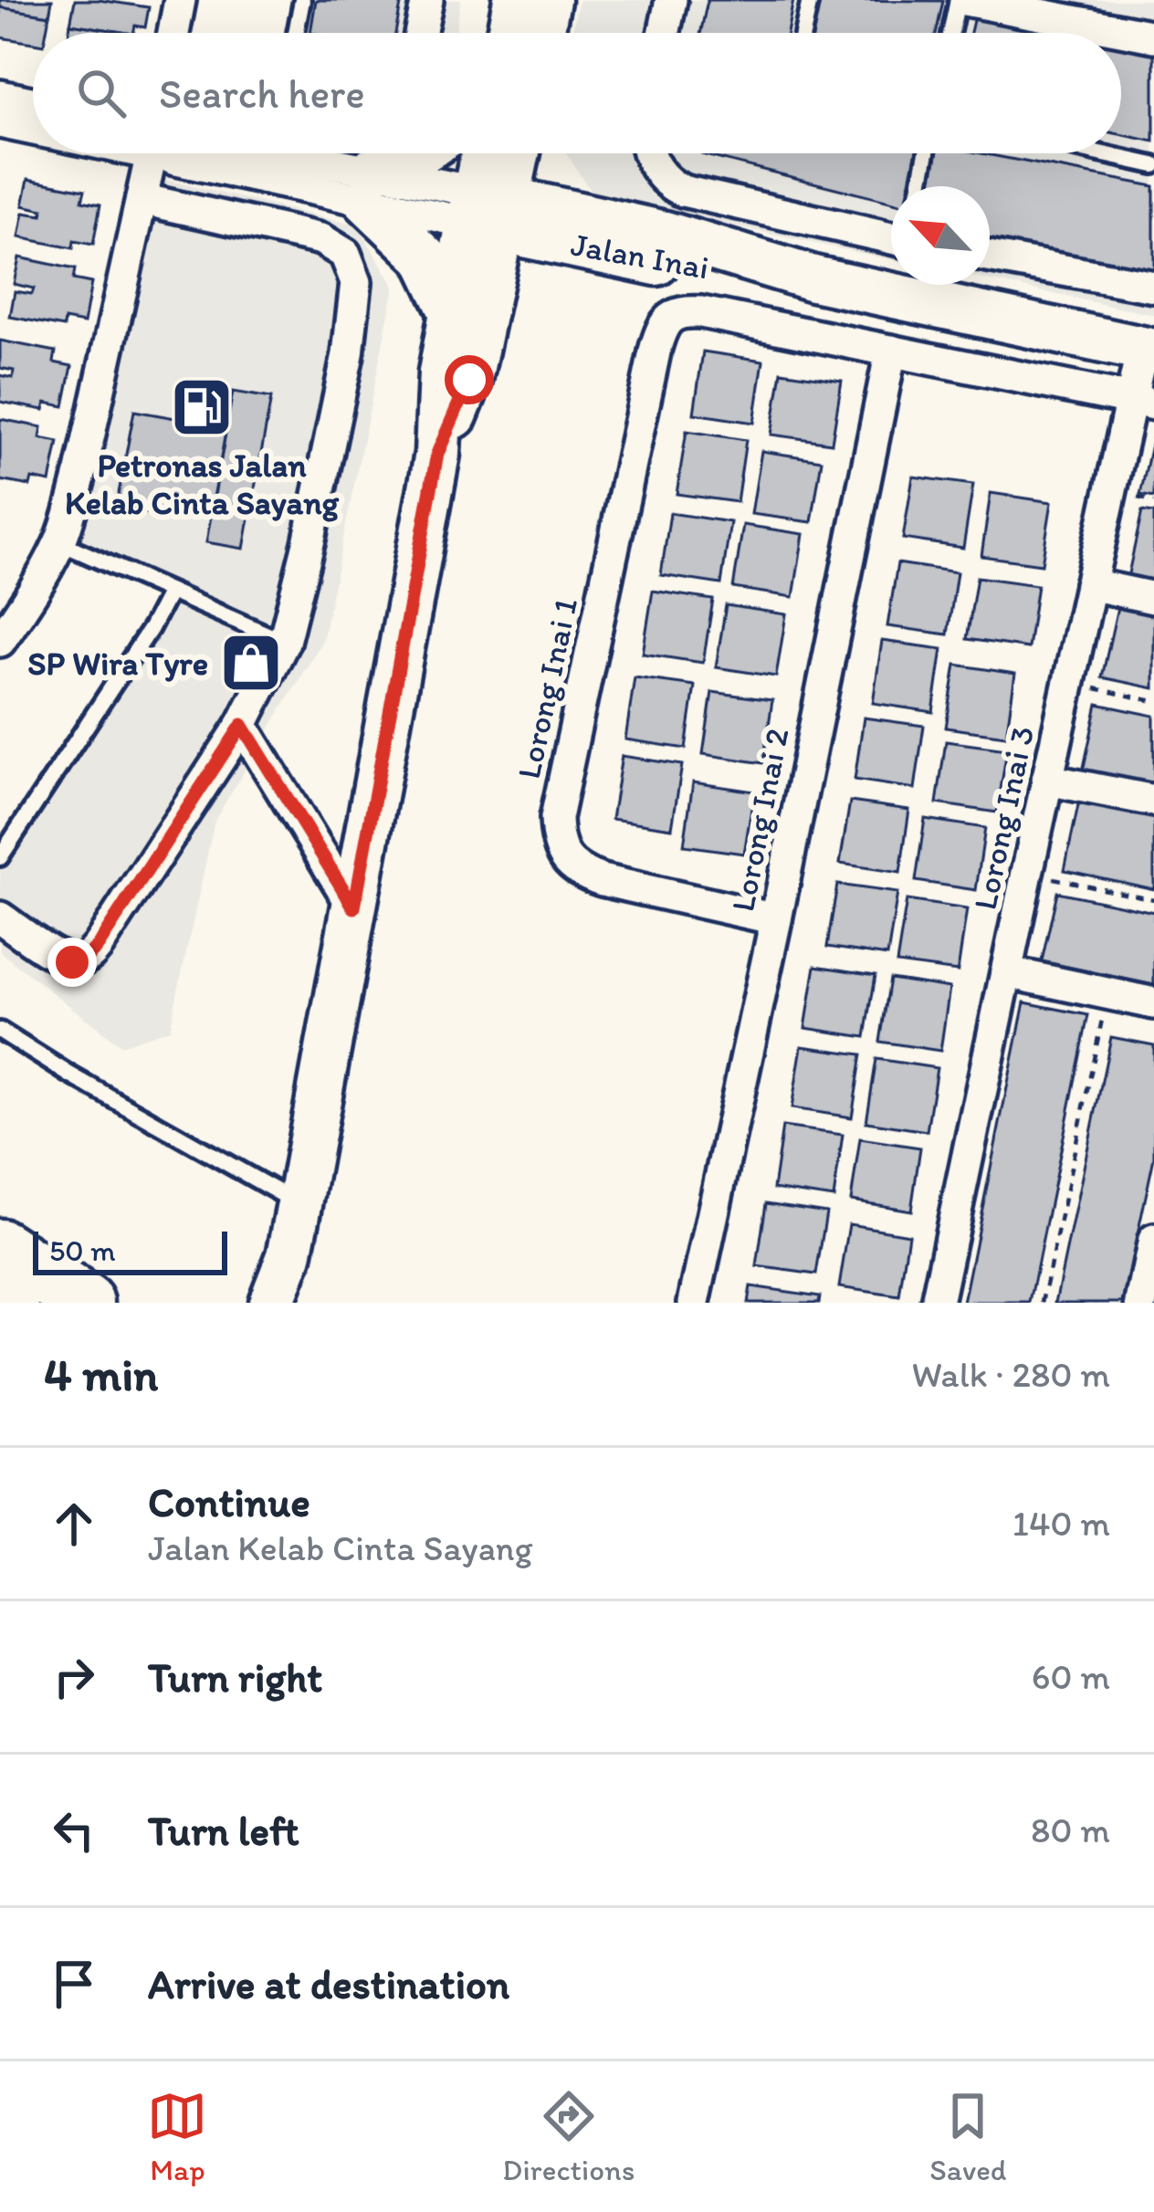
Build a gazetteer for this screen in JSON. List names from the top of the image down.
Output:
{
  "streets": {
    "main road": ["Jalan Inai"],
    "street": ["Lorong Inai 1", "Lorong Inai 3", "Lorong Inai 2"]
  },
  "crossings": [
    ["Jalan Inai", "Lorong Inai 3"],
    ["Lorong Inai 1", "Lorong Inai 2"]
  ],
  "places": {
    "fuel station": ["Petronas Jalan Kelab Cinta Sayang"],
    "shop": ["SP Wira Tyre"]
  },
  "scale_bar": "50 m",
  "north": "top left",
  "page": {
    "search": "Search here",
    "scale": "50 m",
    "heading": ["4 min", "Walk · 280 m"],
    "list": [
      ["Continue", "Jalan Kelab Cinta Sayang", "140 m"],
      ["Turn right", "60 m"],
      ["Turn left", "80 m"],
      "Arrive at destination"
    ],
    "nav": ["Map", "Directions", "Saved"]
  }
}
